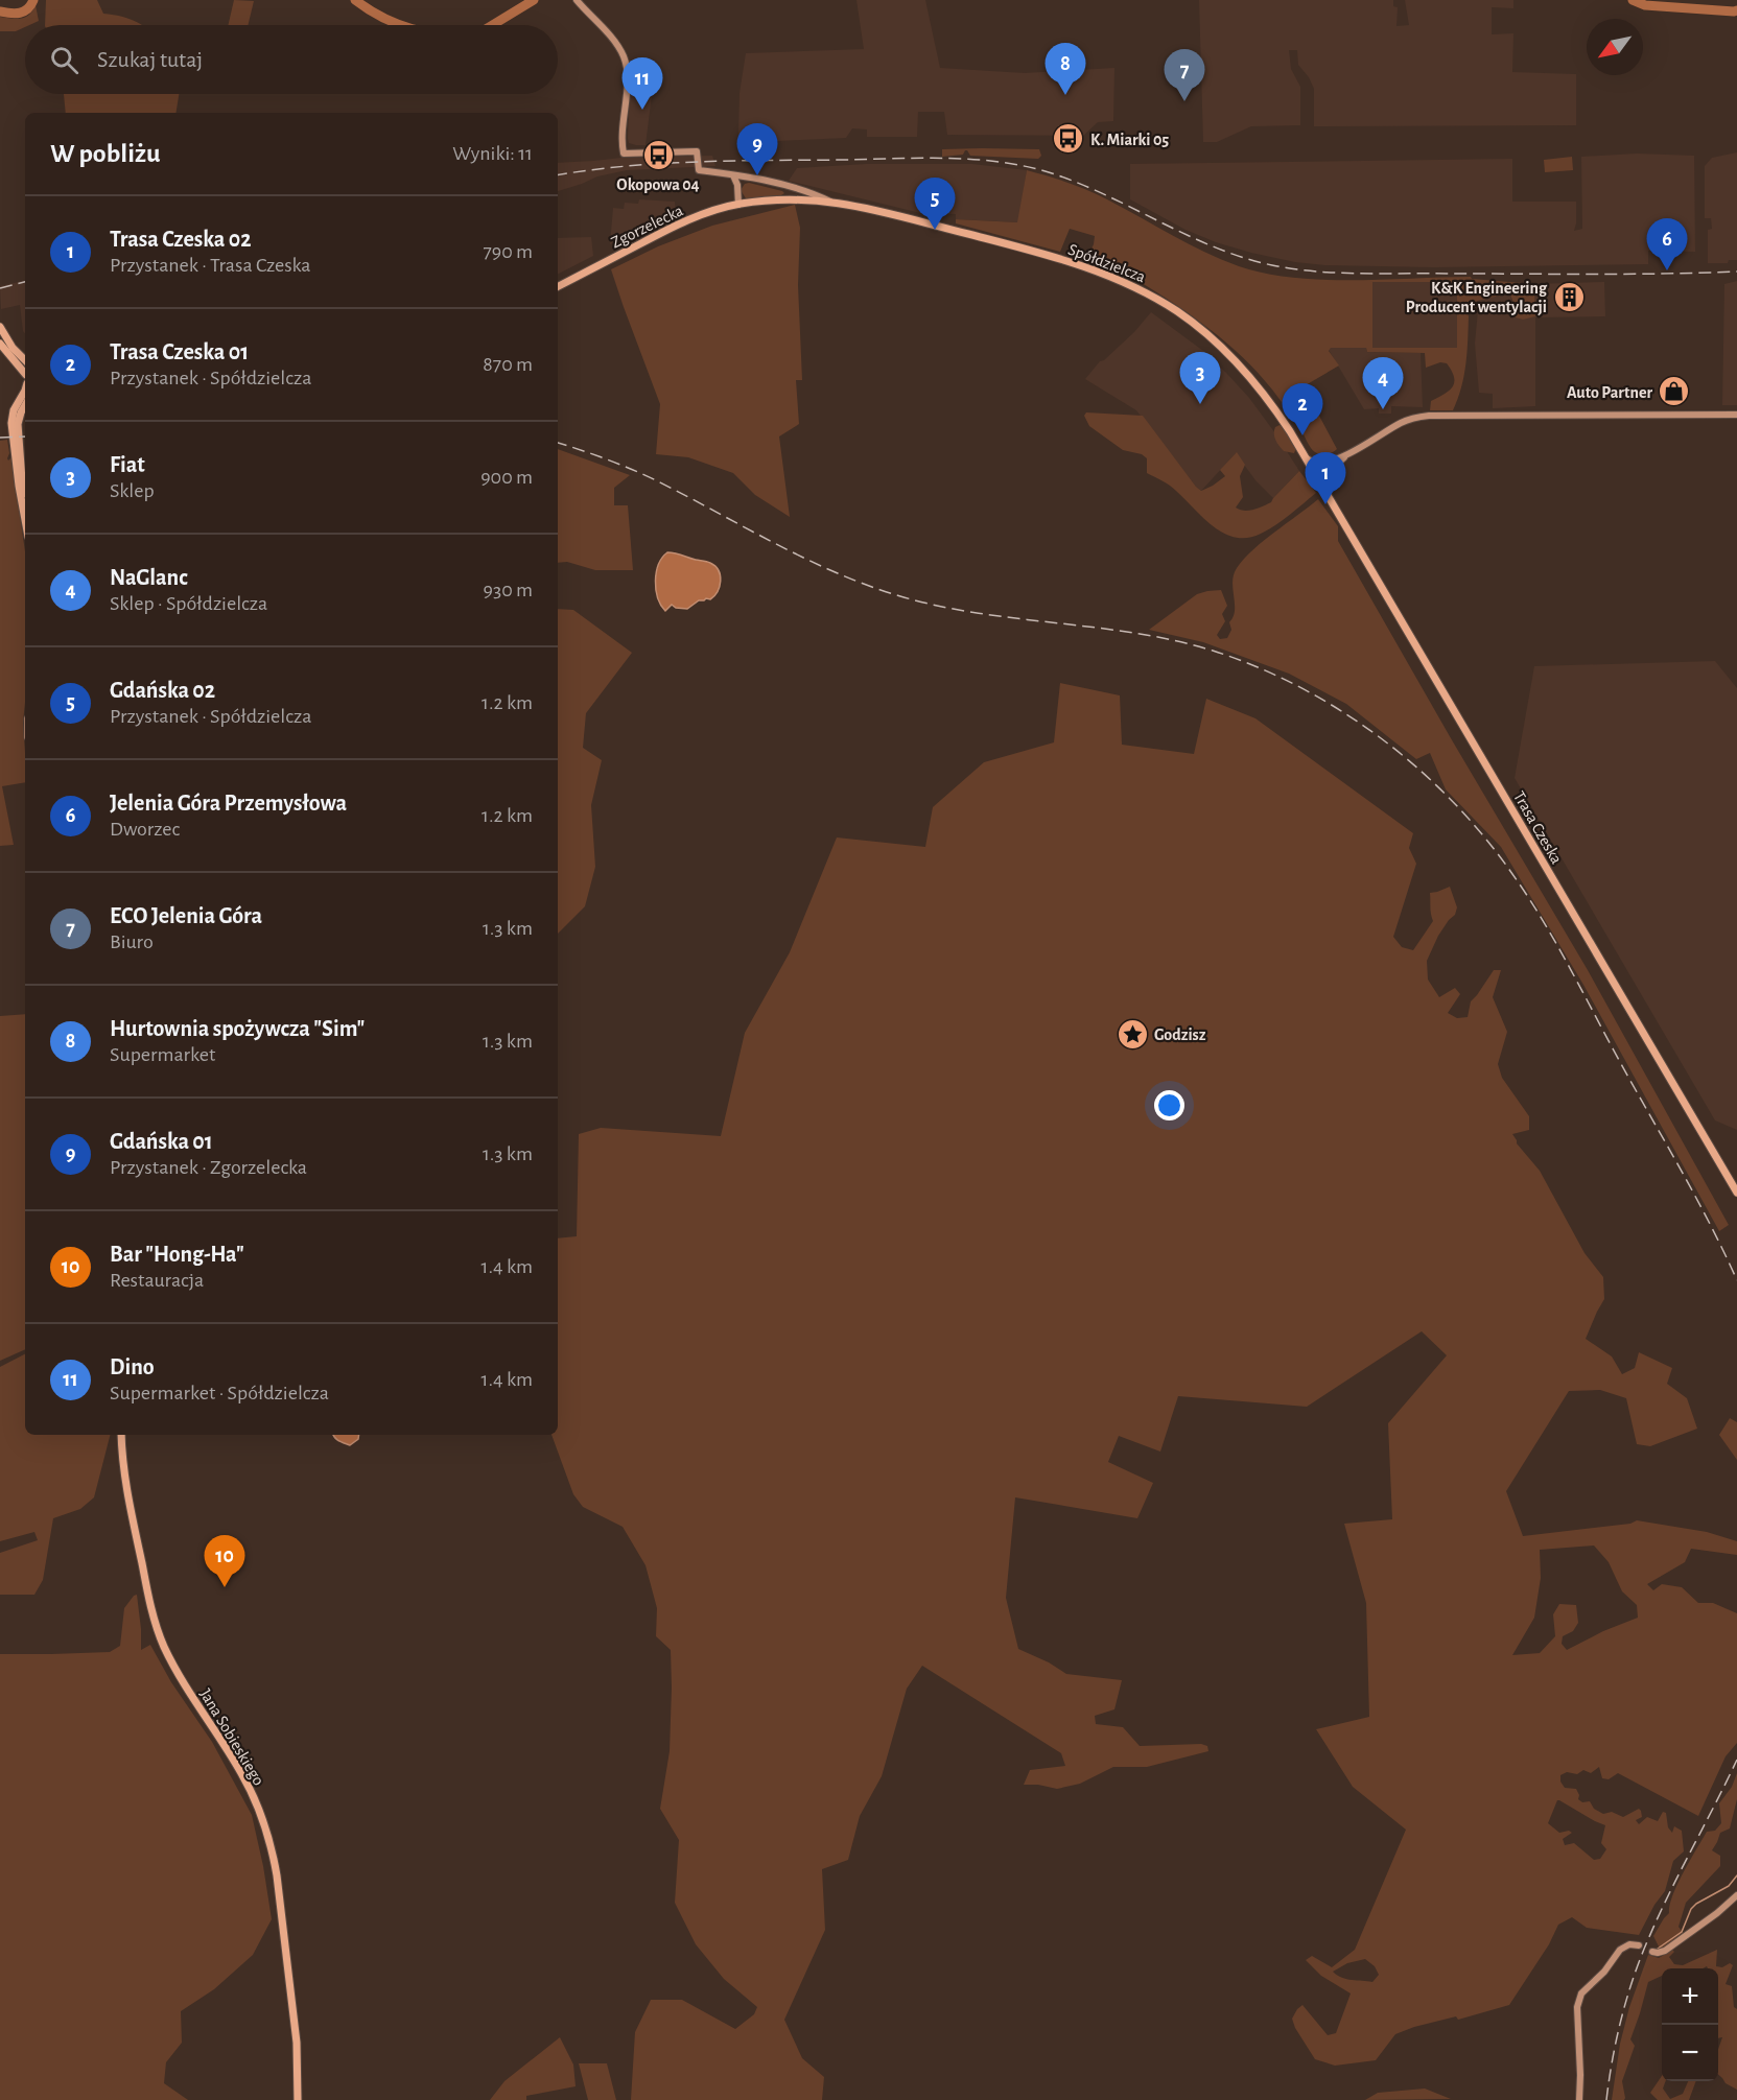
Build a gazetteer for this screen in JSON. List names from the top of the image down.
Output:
{
  "streets": {
    "main road": [
      "Zgorzelecka",
      "Spółdzielcza",
      "Trasa Czeska",
      "Jana Sobieskiego"
    ]
  },
  "crossings": [
    ["Zgorzelecka", "Spółdzielcza"],
    ["Spółdzielcza", "Trasa Czeska"]
  ],
  "places": {
    "bus stop": ["K. Miarki 05", "Okopowa 04"],
    "building": ["K&K Engineering Producent wentylacji"],
    "shop": ["Auto Partner"],
    "place": ["Godzisz"]
  },
  "north": "bottom left",
  "page": {
    "search": "Szukaj tutaj",
    "pins": [
      "8",
      "7",
      "11",
      "9",
      "5",
      "6",
      "3",
      "4",
      "2",
      "1",
      "10"
    ],
    "heading": ["W pobliżu", "Wyniki: 11"],
    "list": [
      {
        "mark": "1",
        "name": "Trasa Czeska 02",
        "note": "Przystanek · Trasa Czeska",
        "value": "790 m"
      },
      {
        "mark": "2",
        "name": "Trasa Czeska 01",
        "note": "Przystanek · Spółdzielcza",
        "value": "870 m"
      },
      {
        "mark": "3",
        "name": "Fiat",
        "note": "Sklep",
        "value": "900 m"
      },
      {
        "mark": "4",
        "name": "NaGlanc",
        "note": "Sklep · Spółdzielcza",
        "value": "930 m"
      },
      {
        "mark": "5",
        "name": "Gdańska 02",
        "note": "Przystanek · Spółdzielcza",
        "value": "1.2 km"
      },
      {
        "mark": "6",
        "name": "Jelenia Góra Przemysłowa",
        "note": "Dworzec",
        "value": "1.2 km"
      },
      {
        "mark": "7",
        "name": "ECO Jelenia Góra",
        "note": "Biuro",
        "value": "1.3 km"
      },
      {
        "mark": "8",
        "name": "Hurtownia spożywcza \"Sim\"",
        "note": "Supermarket",
        "value": "1.3 km"
      },
      {
        "mark": "9",
        "name": "Gdańska 01",
        "note": "Przystanek · Zgorzelecka",
        "value": "1.3 km"
      },
      {
        "mark": "10",
        "name": "Bar \"Hong-Ha\"",
        "note": "Restauracja",
        "value": "1.4 km"
      },
      {
        "mark": "11",
        "name": "Dino",
        "note": "Supermarket · Spółdzielcza",
        "value": "1.4 km"
      }
    ],
    "map_buttons": ["+", "−"]
  }
}
